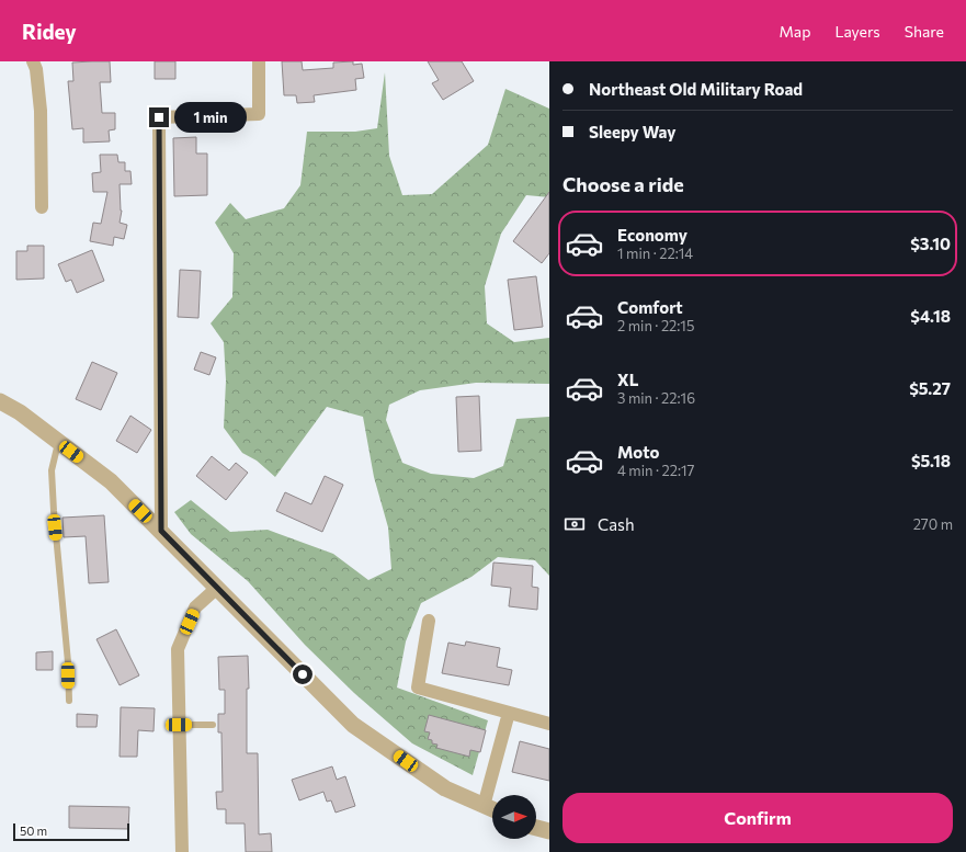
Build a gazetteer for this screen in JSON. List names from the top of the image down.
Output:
{
  "scale_bar": "50 m",
  "north": "right",
  "page": {
    "header": "Ridey",
    "nav": ["Map", "Layers", "Share"],
    "banner": ["Northeast Old Military Road", "Sleepy Way"],
    "bubble": "1 min",
    "heading": "Choose a ride",
    "list": [
      {
        "name": "Economy",
        "note": "1 min · 22:14",
        "value": "$3.10"
      },
      {
        "name": "Comfort",
        "note": "2 min · 22:15",
        "value": "$4.18"
      },
      {
        "name": "XL",
        "note": "3 min · 22:16",
        "value": "$5.27"
      },
      {
        "name": "Moto",
        "note": "4 min · 22:17",
        "value": "$5.18"
      }
    ],
    "pay": ["Cash", "270 m"],
    "buttons": "Confirm",
    "scale": "50 m"
  }
}
